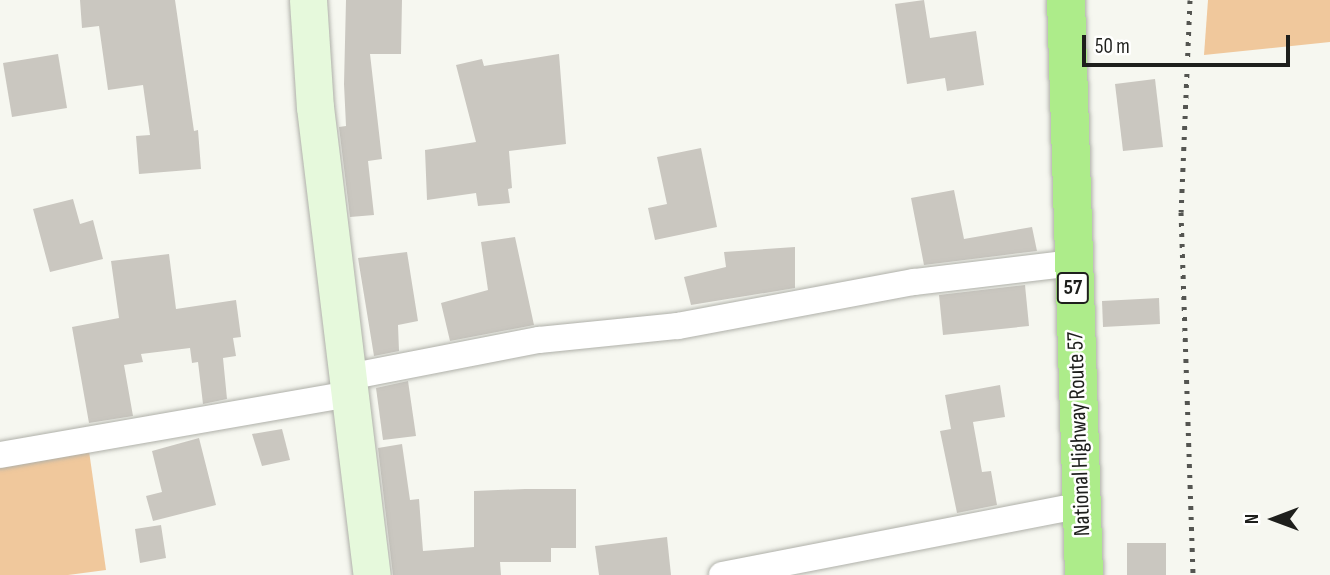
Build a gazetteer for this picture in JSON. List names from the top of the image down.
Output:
{
  "streets": {
    "highway": ["57", "National Highway Route 57"]
  },
  "scale_bar": "50 m",
  "north": "left"
}
